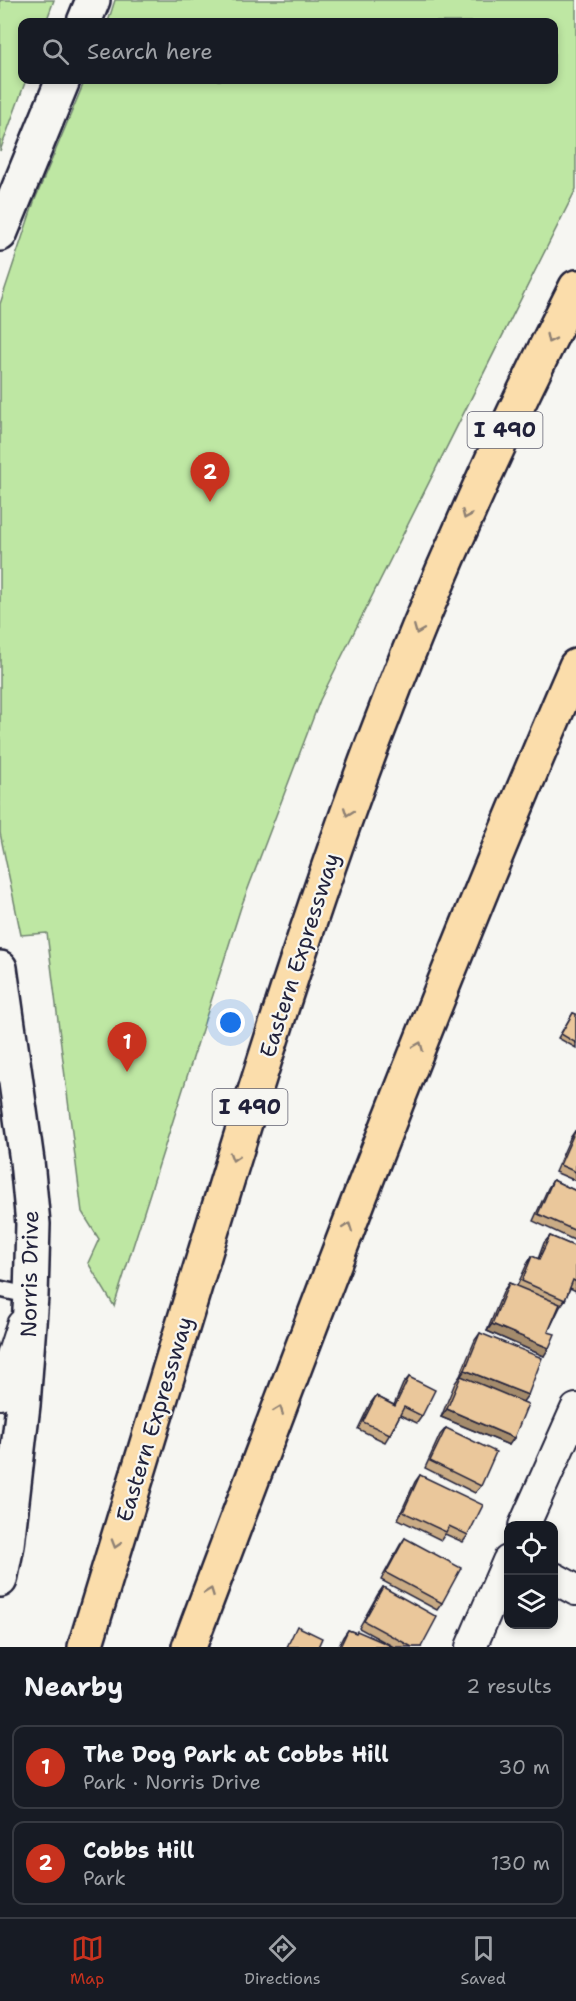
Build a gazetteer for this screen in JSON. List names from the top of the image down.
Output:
{
  "streets": {
    "highway": ["I 490", "Eastern Expressway"],
    "street": ["Norris Drive"]
  },
  "page": {
    "search": "Search here",
    "pins": ["2", "1"],
    "heading": ["Nearby", "2 results"],
    "list": [
      {
        "mark": "1",
        "name": "The Dog Park at Cobbs Hill",
        "note": "Park · Norris Drive",
        "value": "30 m"
      },
      {
        "mark": "2",
        "name": "Cobbs Hill",
        "note": "Park",
        "value": "130 m"
      }
    ],
    "nav": ["Map", "Directions", "Saved"]
  }
}
